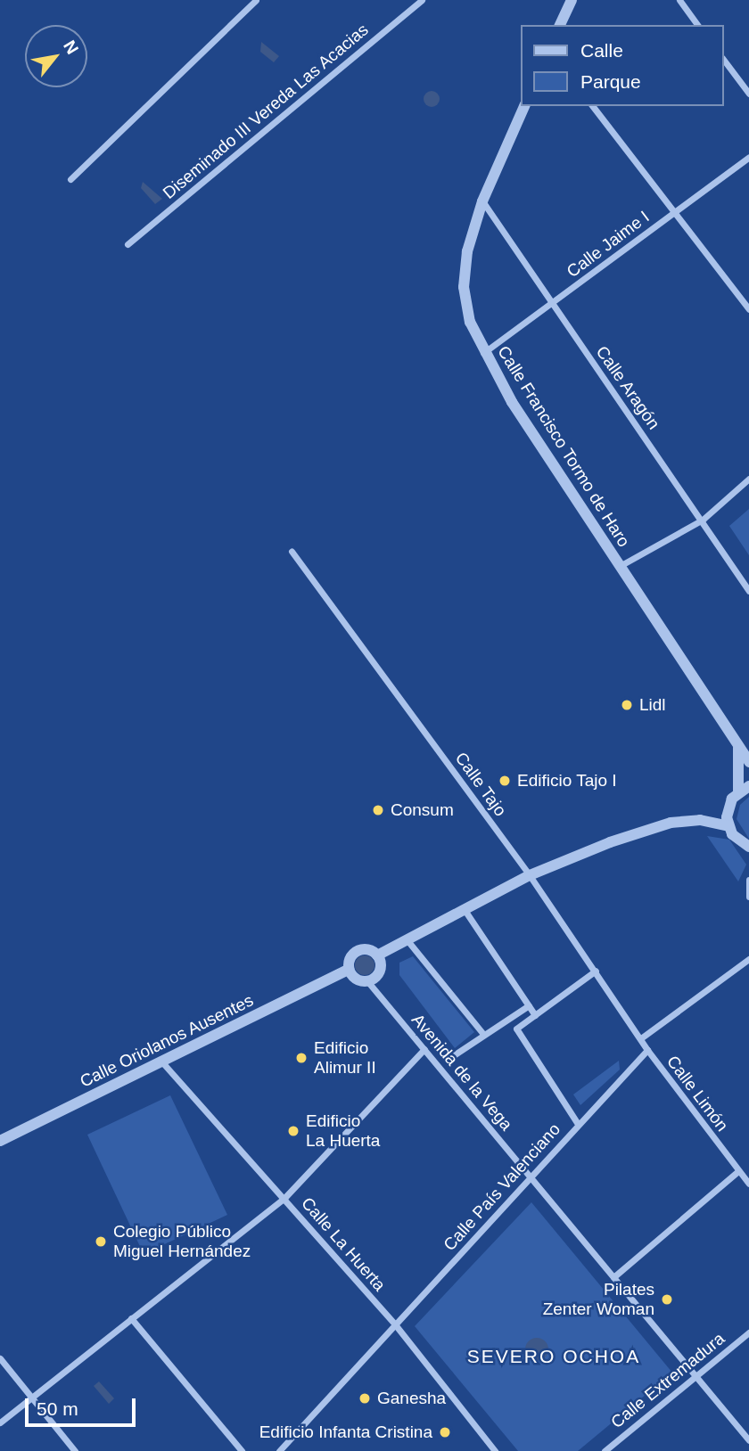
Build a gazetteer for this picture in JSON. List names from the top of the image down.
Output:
{
  "streets": {
    "street": [
      "Diseminado III Vereda Las Acacias",
      "Calle Jaime I",
      "Calle Aragón",
      "Calle Francisco Tormo de Haro",
      "Calle Tajo",
      "Calle Oriolanos Ausentes",
      "Avenida de la Vega",
      "Calle Limón",
      "Calle País Valenciano",
      "Calle La Huerta",
      "Calle Extremadura"
    ]
  },
  "crossings": [
    ["Calle Jaime I", "Calle Aragón"],
    ["Calle Jaime I", "Calle Francisco Tormo de Haro"],
    ["Calle Aragón", "Calle Francisco Tormo de Haro"],
    ["Calle Oriolanos Ausentes", "Avenida de la Vega"],
    ["Calle Oriolanos Ausentes", "Calle La Huerta"],
    ["Avenida de la Vega", "Calle País Valenciano"],
    ["Avenida de la Vega", "Calle Extremadura"],
    ["Calle Limón", "Calle País Valenciano"],
    ["Calle País Valenciano", "Calle La Huerta"]
  ],
  "districts": ["SEVERO OCHOA"],
  "places": [
    "Lidl",
    "Edificio Tajo I",
    "Consum",
    "Edificio Alimur II",
    "Edificio La Huerta",
    "Colegio Público Miguel Hernández",
    "Pilates Zenter Woman",
    "Ganesha",
    "Edificio Infanta Cristina"
  ],
  "legend": ["Calle", "Parque"],
  "scale_bar": "50 m",
  "north": "top right"
}
